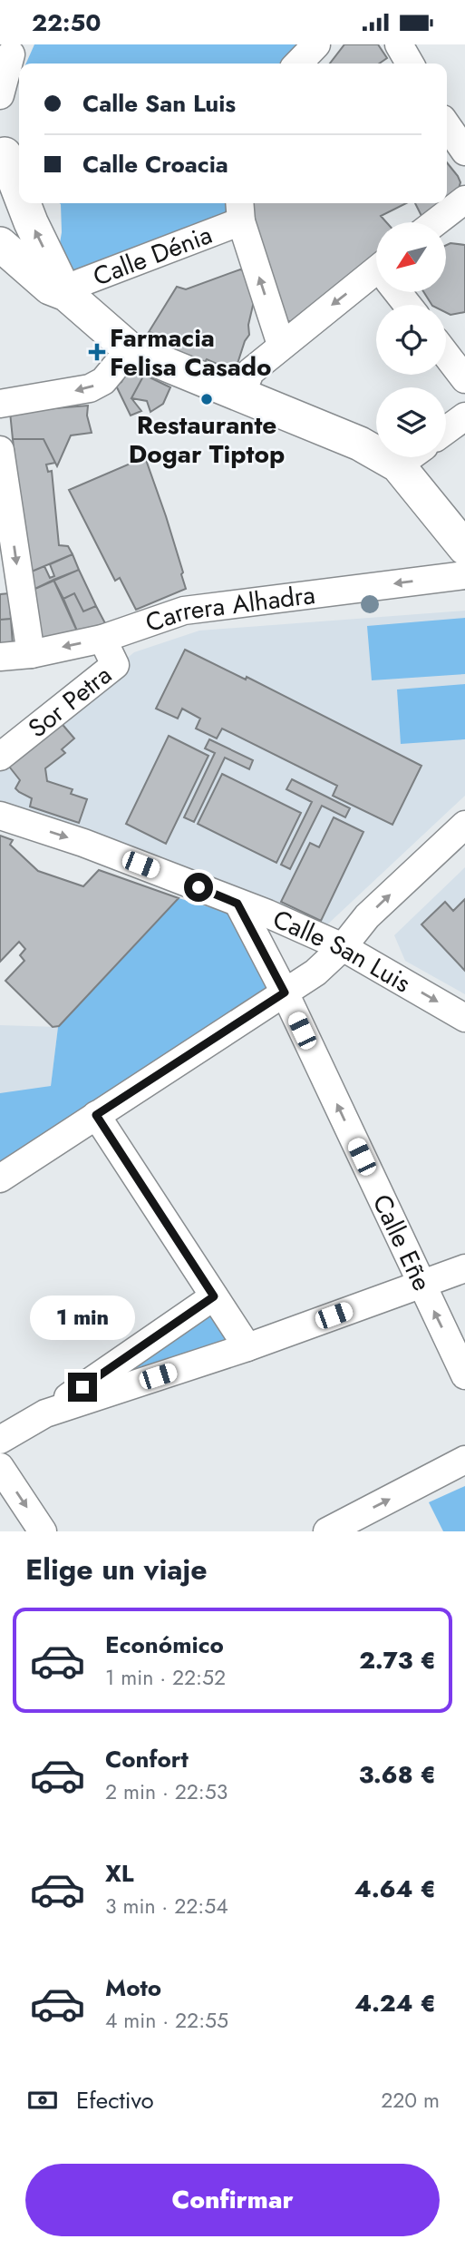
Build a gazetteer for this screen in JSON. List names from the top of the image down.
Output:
{
  "streets": {
    "street": [
      "Calle Dénia",
      "Carrera Alhadra",
      "Sor Petra",
      "Calle San Luis",
      "Calle Eñe"
    ]
  },
  "crossings": [
    ["Carrera Alhadra", "Sor Petra"],
    ["Calle San Luis", "Calle Eñe"]
  ],
  "one_way": ["Carrera Alhadra", "Calle San Luis"],
  "places": {
    "health": ["Farmacia Felisa Casado"],
    "other": ["Restaurante Dogar Tiptop"]
  },
  "north": "bottom left",
  "page": {
    "status": "22:50",
    "banner": ["Calle San Luis", "Calle Croacia"],
    "bubble": "1 min",
    "heading": "Elige un viaje",
    "list": [
      {
        "name": "Económico",
        "note": "1 min · 22:52",
        "value": "2.73 €"
      },
      {
        "name": "Confort",
        "note": "2 min · 22:53",
        "value": "3.68 €"
      },
      {
        "name": "XL",
        "note": "3 min · 22:54",
        "value": "4.64 €"
      },
      {
        "name": "Moto",
        "note": "4 min · 22:55",
        "value": "4.24 €"
      }
    ],
    "pay": ["Efectivo", "220 m"],
    "buttons": "Confirmar"
  }
}
